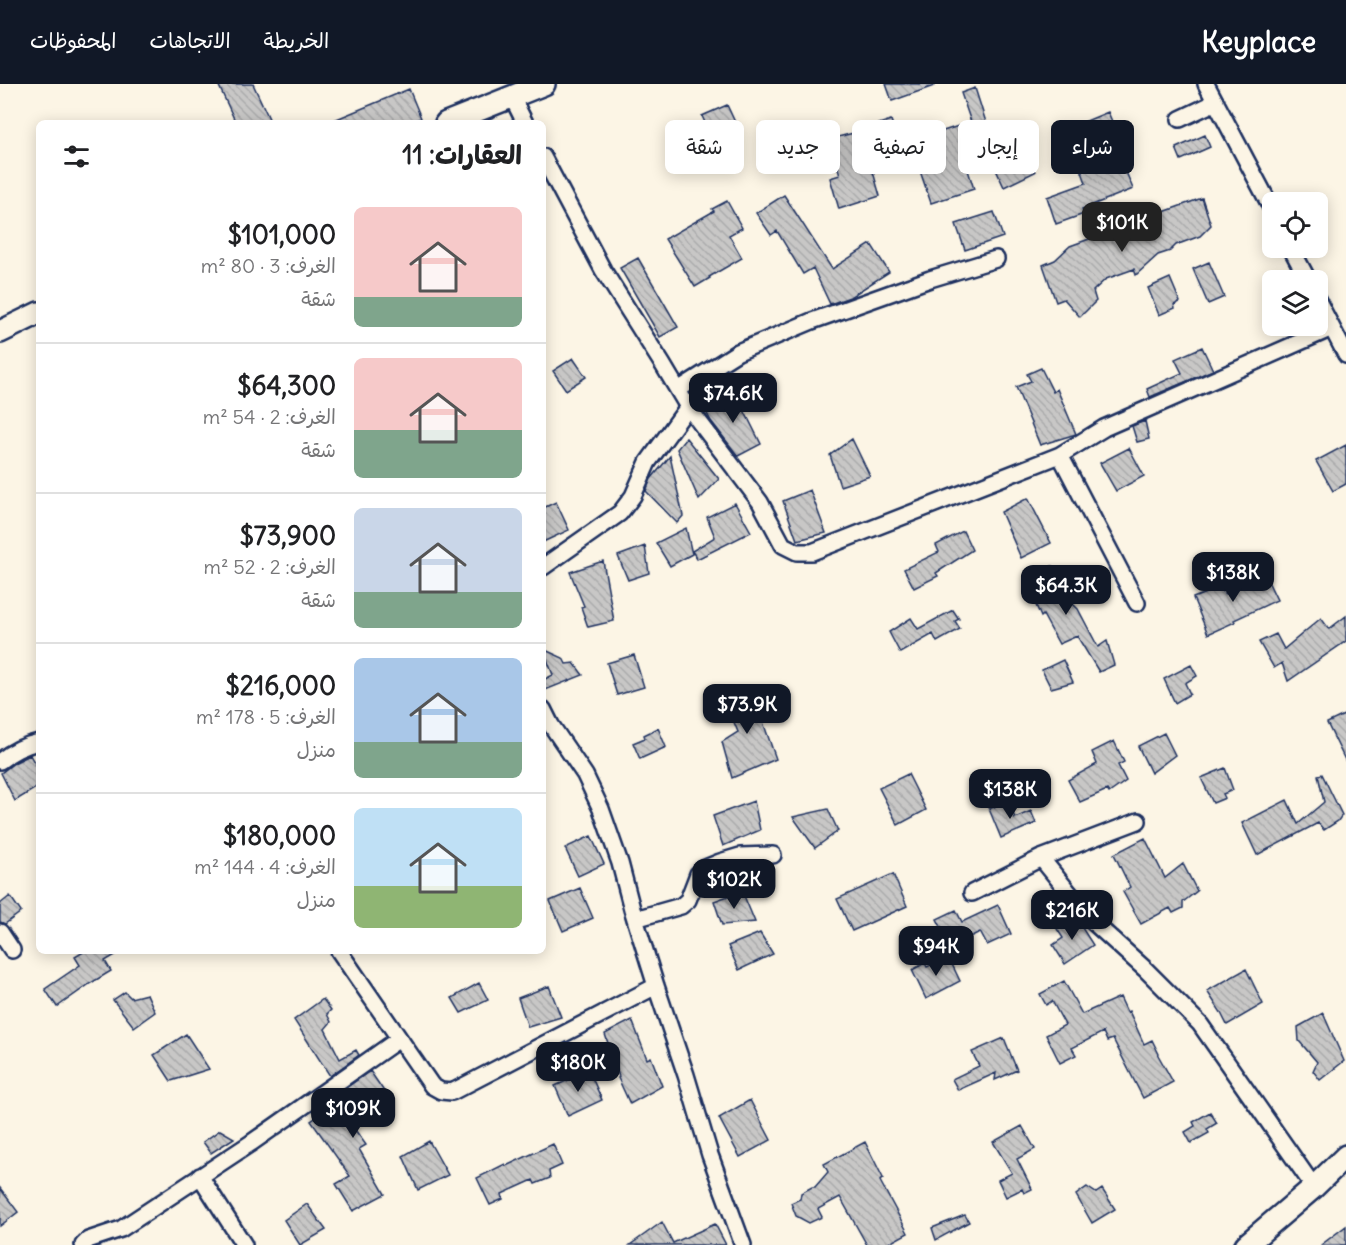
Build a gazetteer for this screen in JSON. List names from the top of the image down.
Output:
{
  "page": {
    "header": "Keyplace",
    "nav": ["الخريطة", "الاتجاهات", "المحفوظات"],
    "chip": [
      "شراء",
      "إيجار",
      "تصفية",
      "جديد",
      "شقة"
    ],
    "heading": "العقارات: 11",
    "list": [
      {
        "name": "$101,000",
        "note": "الغرف: 3 · 80 m² · شقة"
      },
      {
        "name": "$64,300",
        "note": "الغرف: 2 · 54 m² · شقة"
      },
      {
        "name": "$73,900",
        "note": "الغرف: 2 · 52 m² · شقة"
      },
      {
        "name": "$216,000",
        "note": "الغرف: 5 · 178 m² · منزل"
      },
      {
        "name": "$180,000",
        "note": "الغرف: 4 · 144 m² · منزل"
      }
    ],
    "price": [
      "$101K",
      "$74.6K",
      "$138K",
      "$64.3K",
      "$73.9K",
      "$138K",
      "$102K",
      "$216K",
      "$94K",
      "$180K",
      "$109K"
    ]
  }
}
